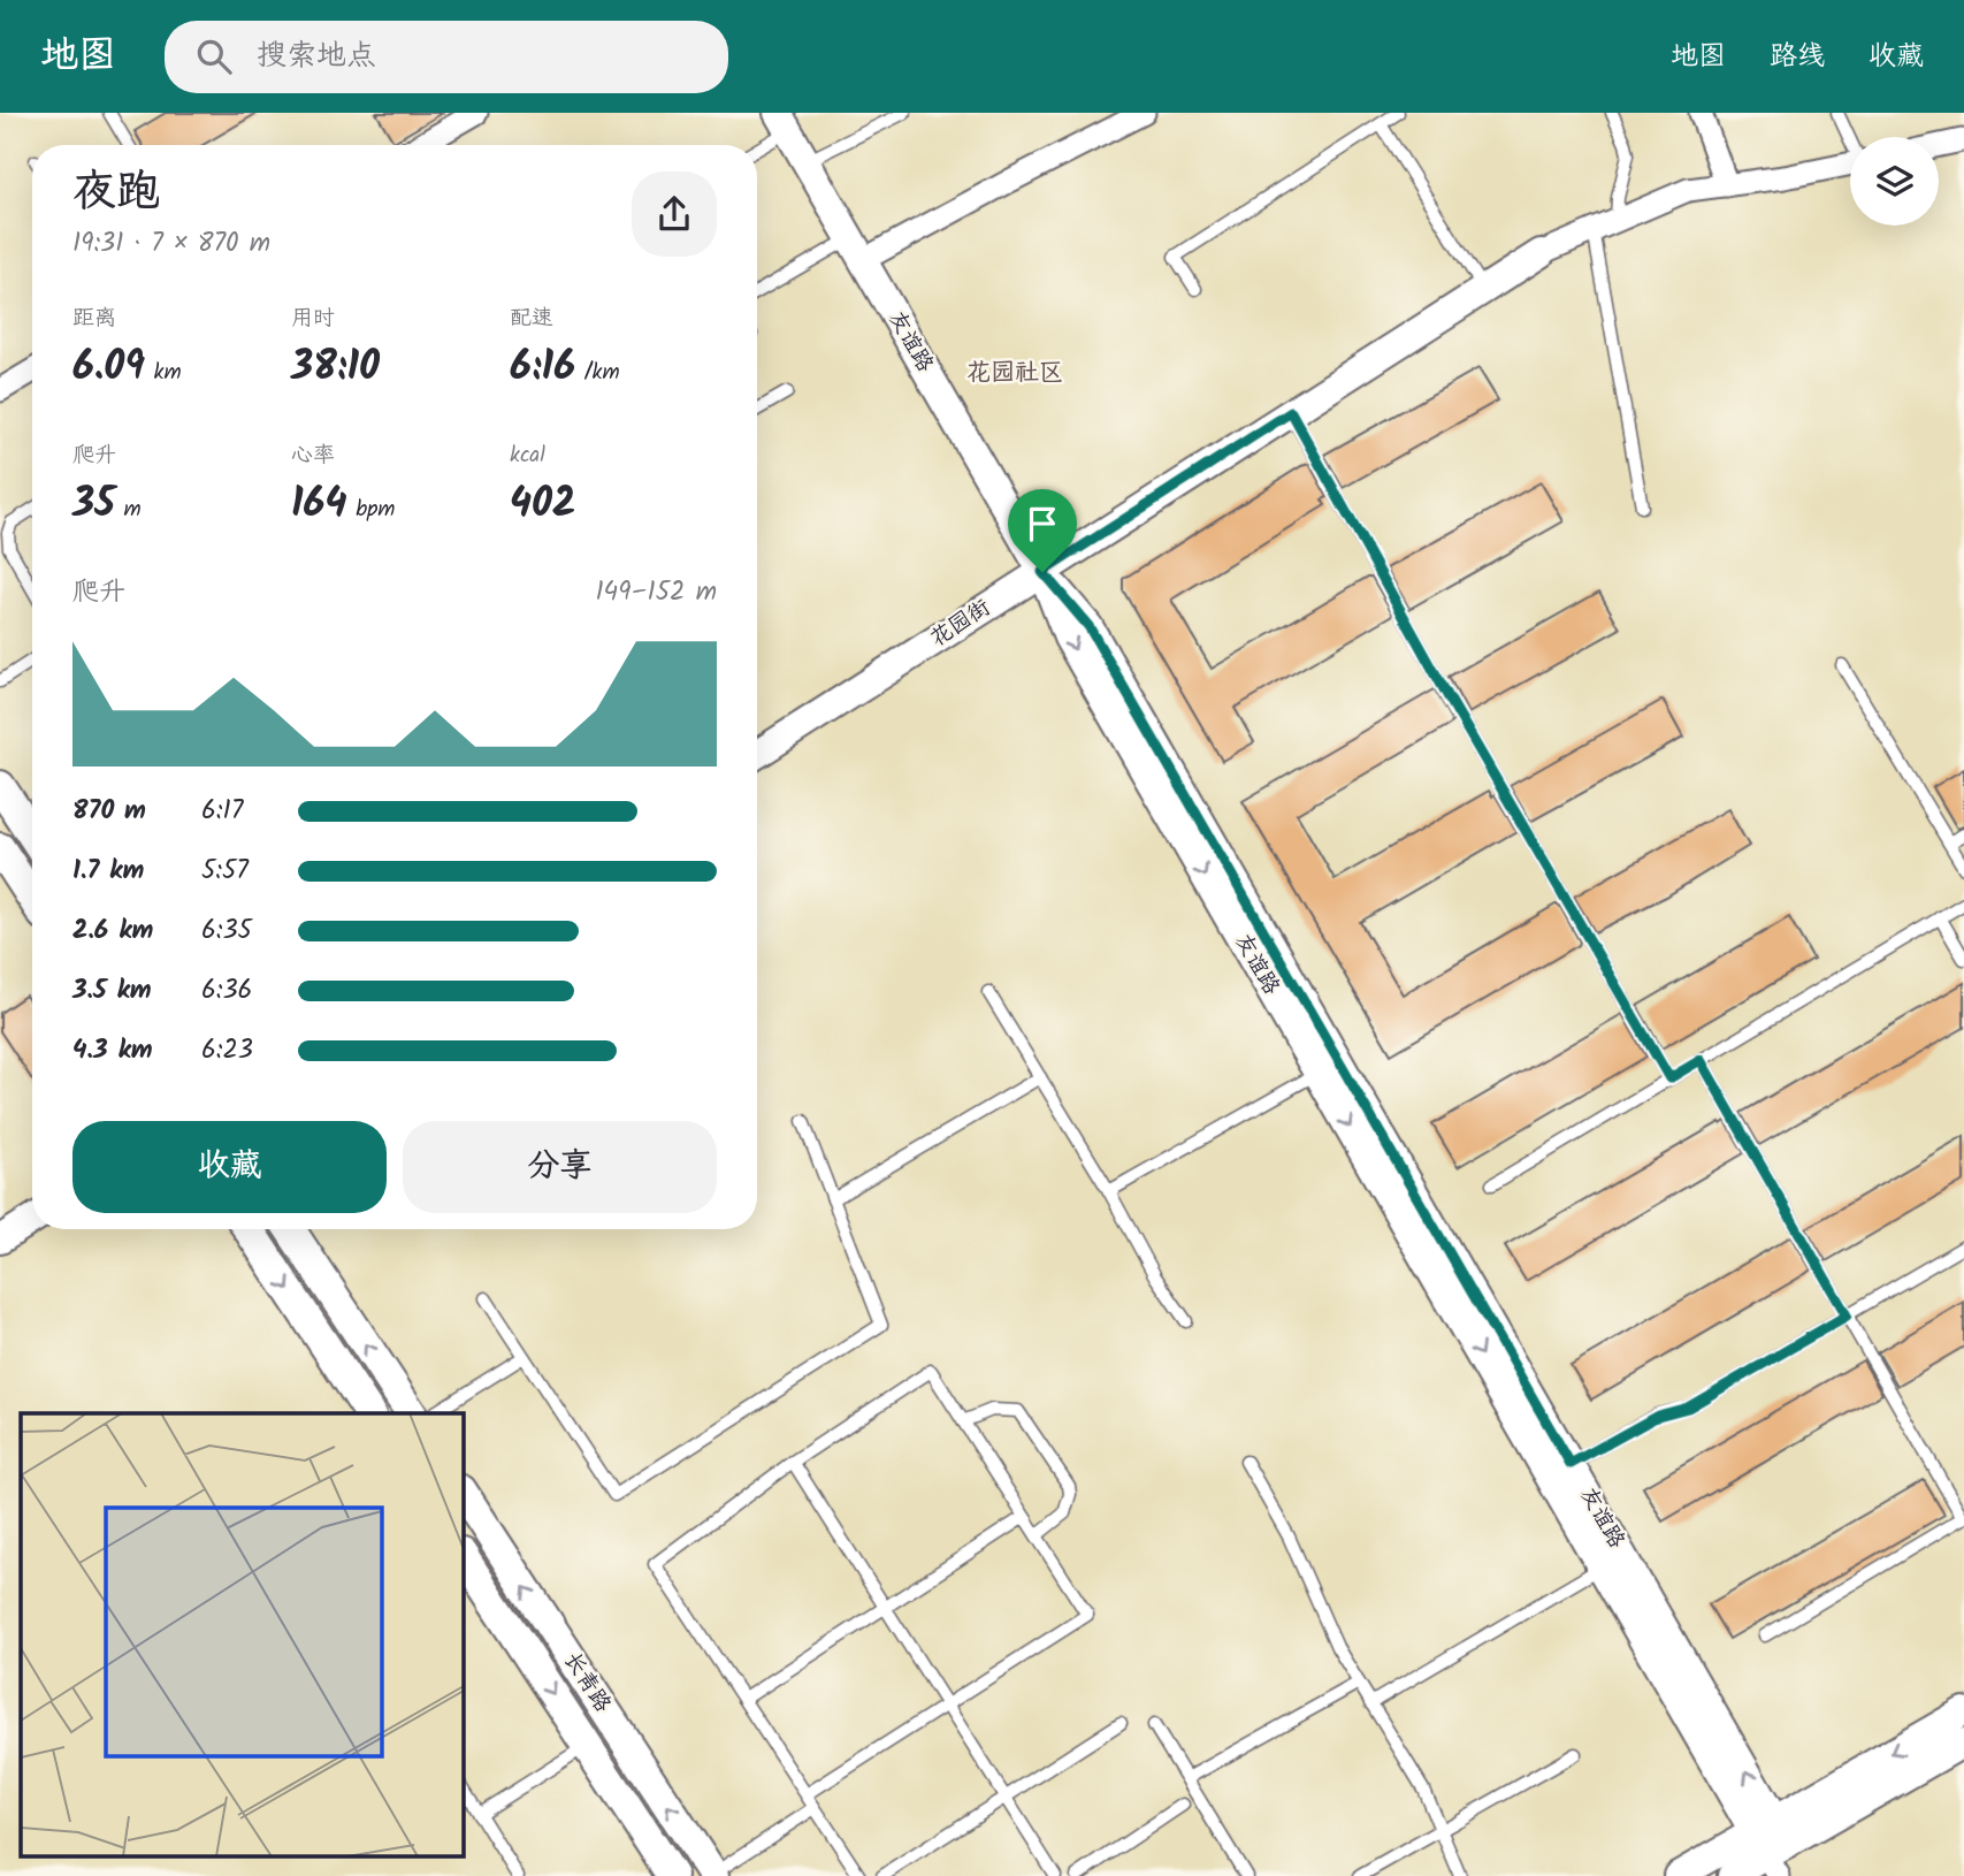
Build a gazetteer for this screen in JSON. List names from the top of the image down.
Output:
{
  "streets": {
    "main road": ["长青路"],
    "street": ["友谊路", "花园街"]
  },
  "crossings": [
    ["友谊路", "花园街"]
  ],
  "districts": ["花园社区"],
  "page": {
    "header": "地图",
    "search": "搜索地点",
    "nav": ["地图", "路线", "收藏"],
    "heading": ["夜跑", "19:31 · 7 × 870 m"],
    "stats": [
      ["距离", "6.09 km"],
      ["用时", "38:10"],
      ["配速", "6:16 /km"],
      ["爬升", "35 m"],
      ["心率", "164 bpm"],
      ["kcal", "402"]
    ],
    "chart": ["爬升", "149–152 m"],
    "list": [
      {
        "name": "870 m",
        "note": "6:17"
      },
      {
        "name": "1.7 km",
        "note": "5:57"
      },
      {
        "name": "2.6 km",
        "note": "6:35"
      },
      {
        "name": "3.5 km",
        "note": "6:36"
      },
      {
        "name": "4.3 km",
        "note": "6:23"
      }
    ],
    "buttons": ["收藏", "分享"]
  }
}
